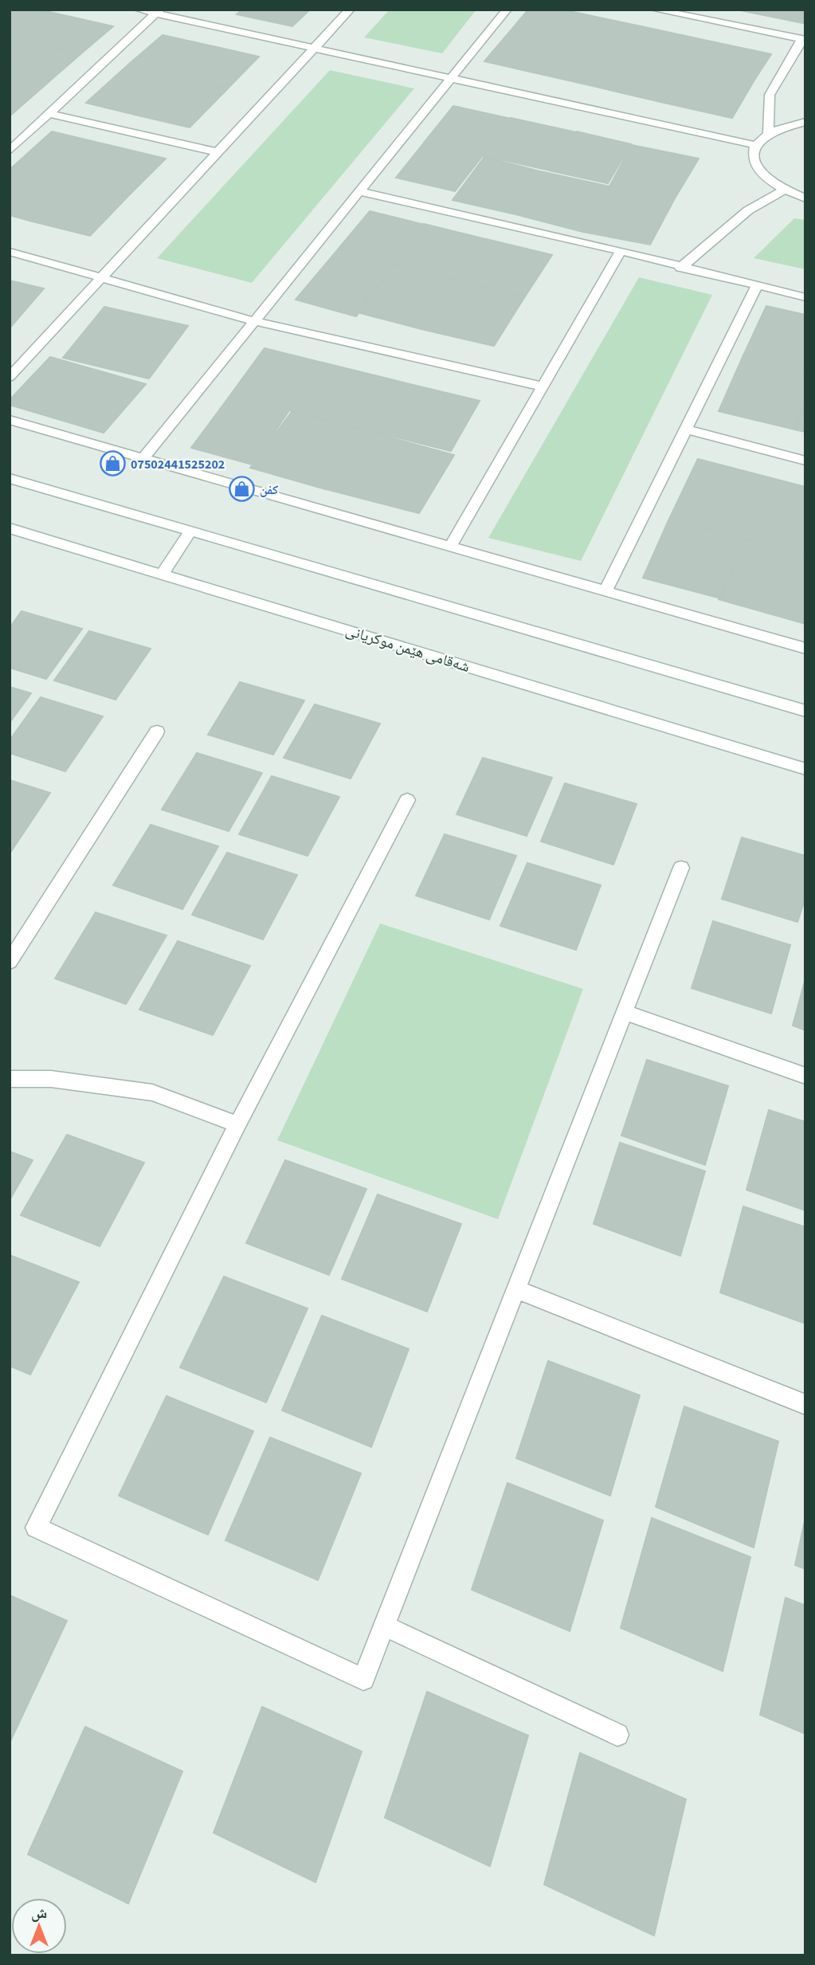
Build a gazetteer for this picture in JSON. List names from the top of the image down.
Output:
{
  "streets": {
    "street": ["شەقامی هێمن موکریانی"]
  },
  "places": {
    "shop": ["07502441525202", "كفن"]
  },
  "north": "top"
}
